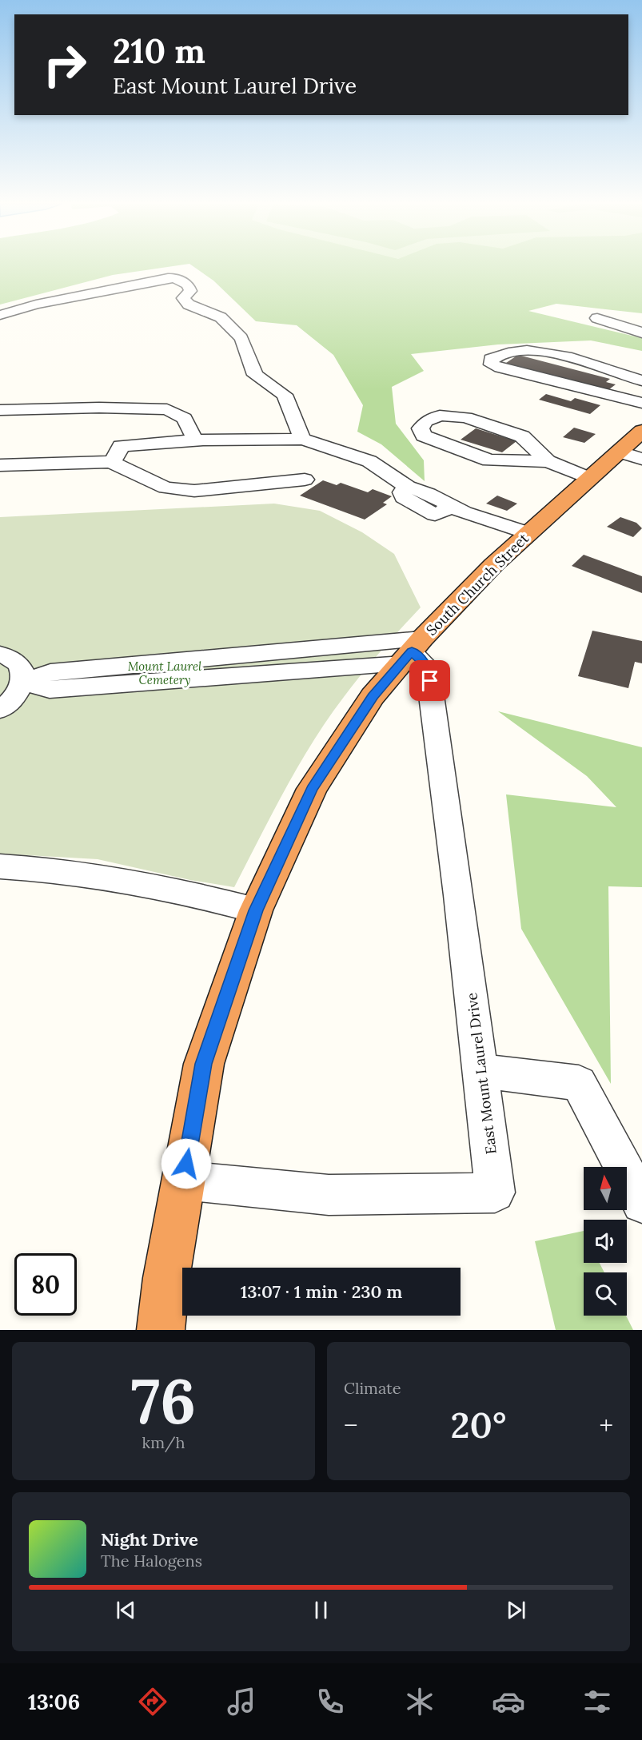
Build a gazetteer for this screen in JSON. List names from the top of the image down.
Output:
{
  "streets": {
    "highway": ["South Church Street"],
    "street": ["East Mount Laurel Drive"]
  },
  "crossings": [
    ["South Church Street", "East Mount Laurel Drive"]
  ],
  "parks": ["Mount Laurel Cemetery"],
  "north": "top",
  "page": {
    "turn": ["210 m", "East Mount Laurel Drive"],
    "limit": "80",
    "trip": "13:07 · 1 min · 230 m",
    "tile": [
      ["76", "km/h"],
      "Climate"
    ],
    "heat": ["−", "20°", "+"],
    "song": ["Night Drive", "The Halogens"],
    "tabs": "13:06"
  }
}
